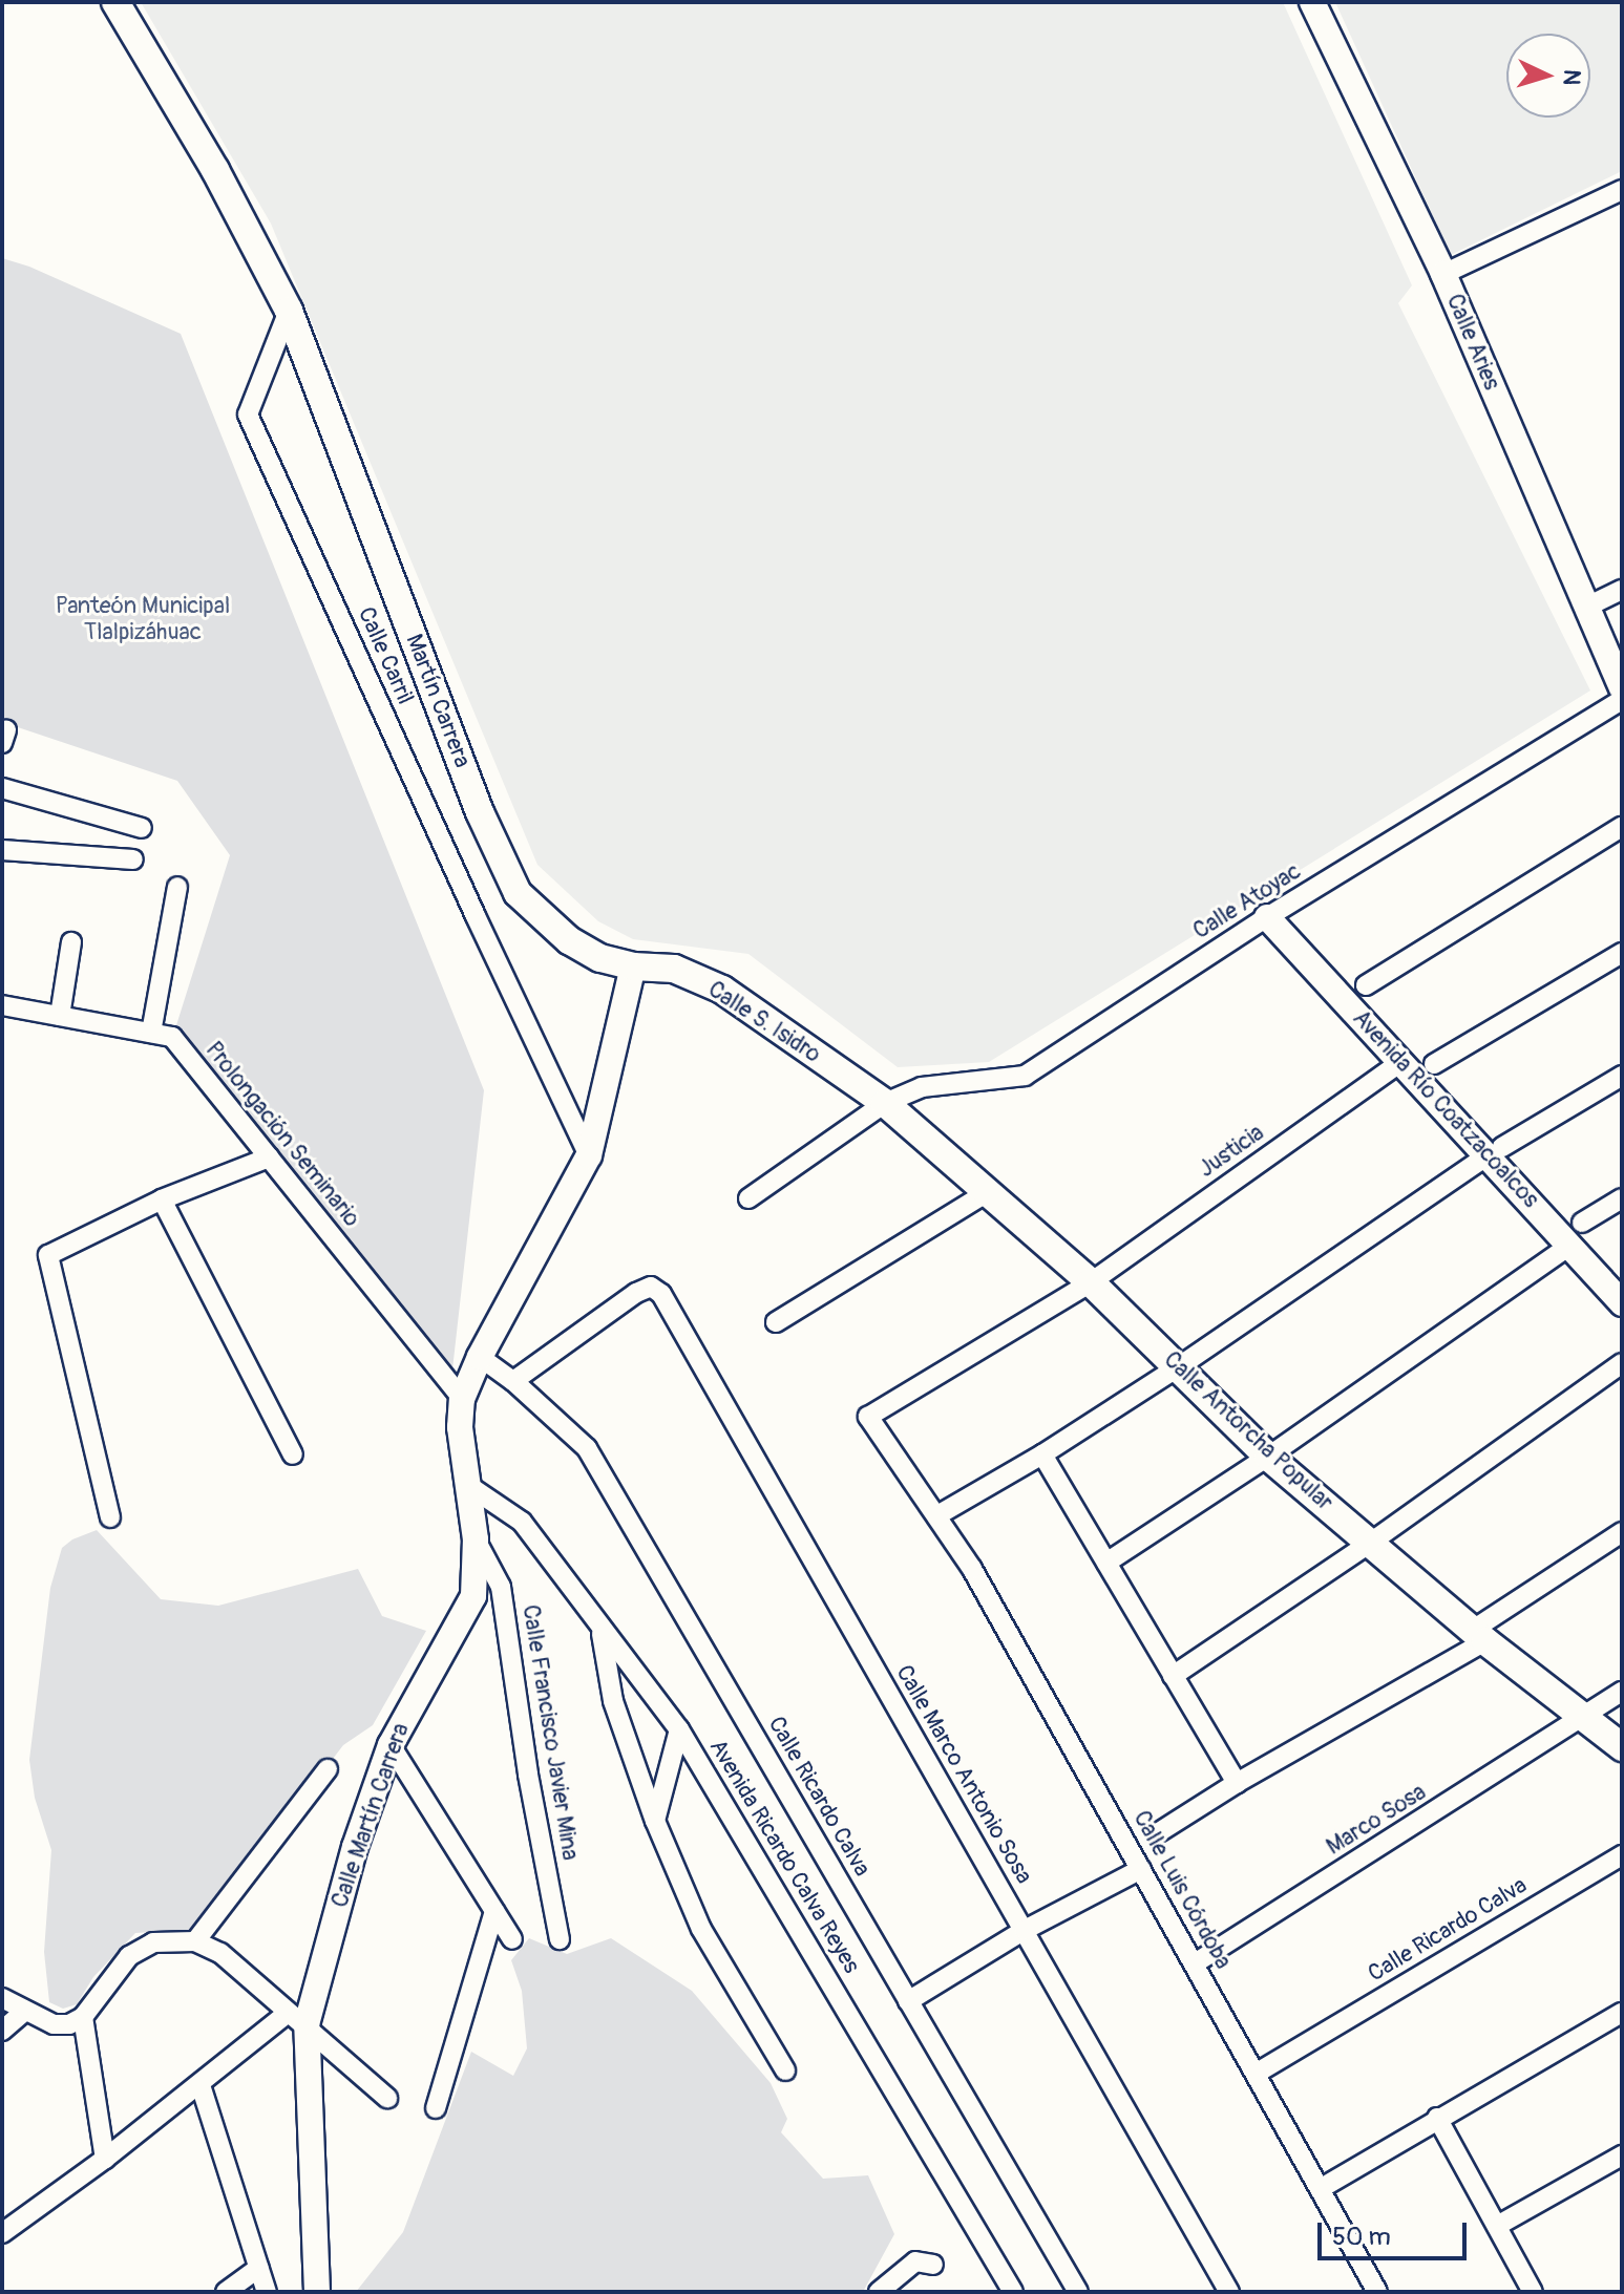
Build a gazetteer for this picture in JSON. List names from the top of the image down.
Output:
{
  "streets": {
    "main road": ["Martín Carrera", "Calle S. Isidro", "Calle Antorcha Popular"],
    "street": [
      "Calle Aries",
      "Calle Carril",
      "Calle Atoyac",
      "Avenida Río Coatzacoalcos",
      "Prolongación Seminario",
      "Justicia",
      "Calle Francisco Javier Mina",
      "Calle Marco Antonio Sosa",
      "Calle Ricardo Calva",
      "Calle Martín Carrera",
      "Marco Sosa",
      "Avenida Ricardo Calva Reyes",
      "Calle Luis Córdoba"
    ]
  },
  "crossings": [
    ["Calle Carril", "Martín Carrera"],
    ["Martín Carrera", "Calle S. Isidro"],
    ["Calle Atoyac", "Calle S. Isidro"],
    ["Calle Atoyac", "Avenida Río Coatzacoalcos"],
    ["Calle Atoyac", "Calle Antorcha Popular"],
    ["Calle S. Isidro", "Calle Antorcha Popular"],
    ["Avenida Río Coatzacoalcos", "Justicia"],
    ["Prolongación Seminario", "Calle Martín Carrera"],
    ["Justicia", "Calle Antorcha Popular"],
    ["Justicia", "Calle Luis Córdoba"],
    ["Calle Antorcha Popular", "Marco Sosa"],
    ["Calle Francisco Javier Mina", "Calle Martín Carrera"],
    ["Calle Marco Antonio Sosa", "Calle Ricardo Calva"],
    ["Calle Ricardo Calva", "Calle Martín Carrera"],
    ["Calle Ricardo Calva", "Calle Luis Córdoba"],
    ["Calle Martín Carrera", "Avenida Ricardo Calva Reyes"],
    ["Marco Sosa", "Calle Luis Córdoba"]
  ],
  "parks": ["Panteón Municipal Tlalpizáhuac"],
  "scale_bar": "50 m",
  "north": "right"
}
